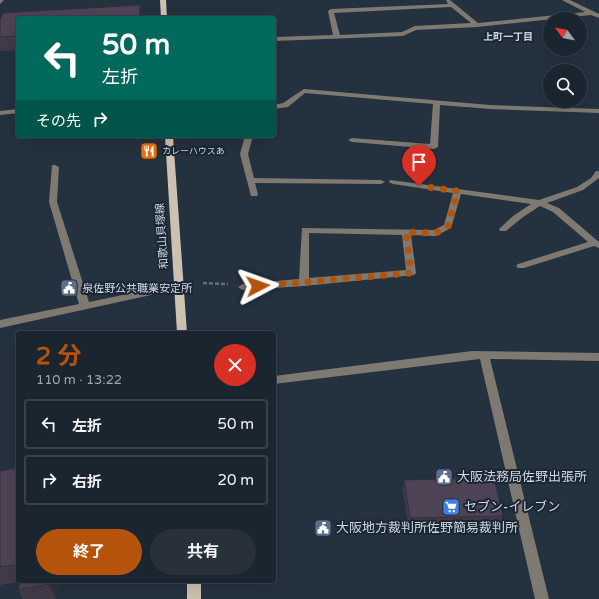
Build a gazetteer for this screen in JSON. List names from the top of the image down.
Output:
{
  "streets": {
    "main road": ["和歌山貝塚線"]
  },
  "districts": ["上町一丁目"],
  "places": {
    "restaurant": ["カレーハウスあ"],
    "public building": ["泉佐野公共職業安定所", "大阪法務局佐野出張所", "大阪地方裁判所佐野簡易裁判所"],
    "supermarket": ["セブン-イレブン"]
  },
  "north": "top left",
  "page": {
    "turn": ["50 m", "左折"],
    "then": "その先",
    "heading": ["2 分", "110 m · 13:22"],
    "list": [
      {
        "name": "左折",
        "value": "50 m"
      },
      {
        "name": "右折",
        "value": "20 m"
      }
    ],
    "buttons": ["終了", "共有"]
  }
}
